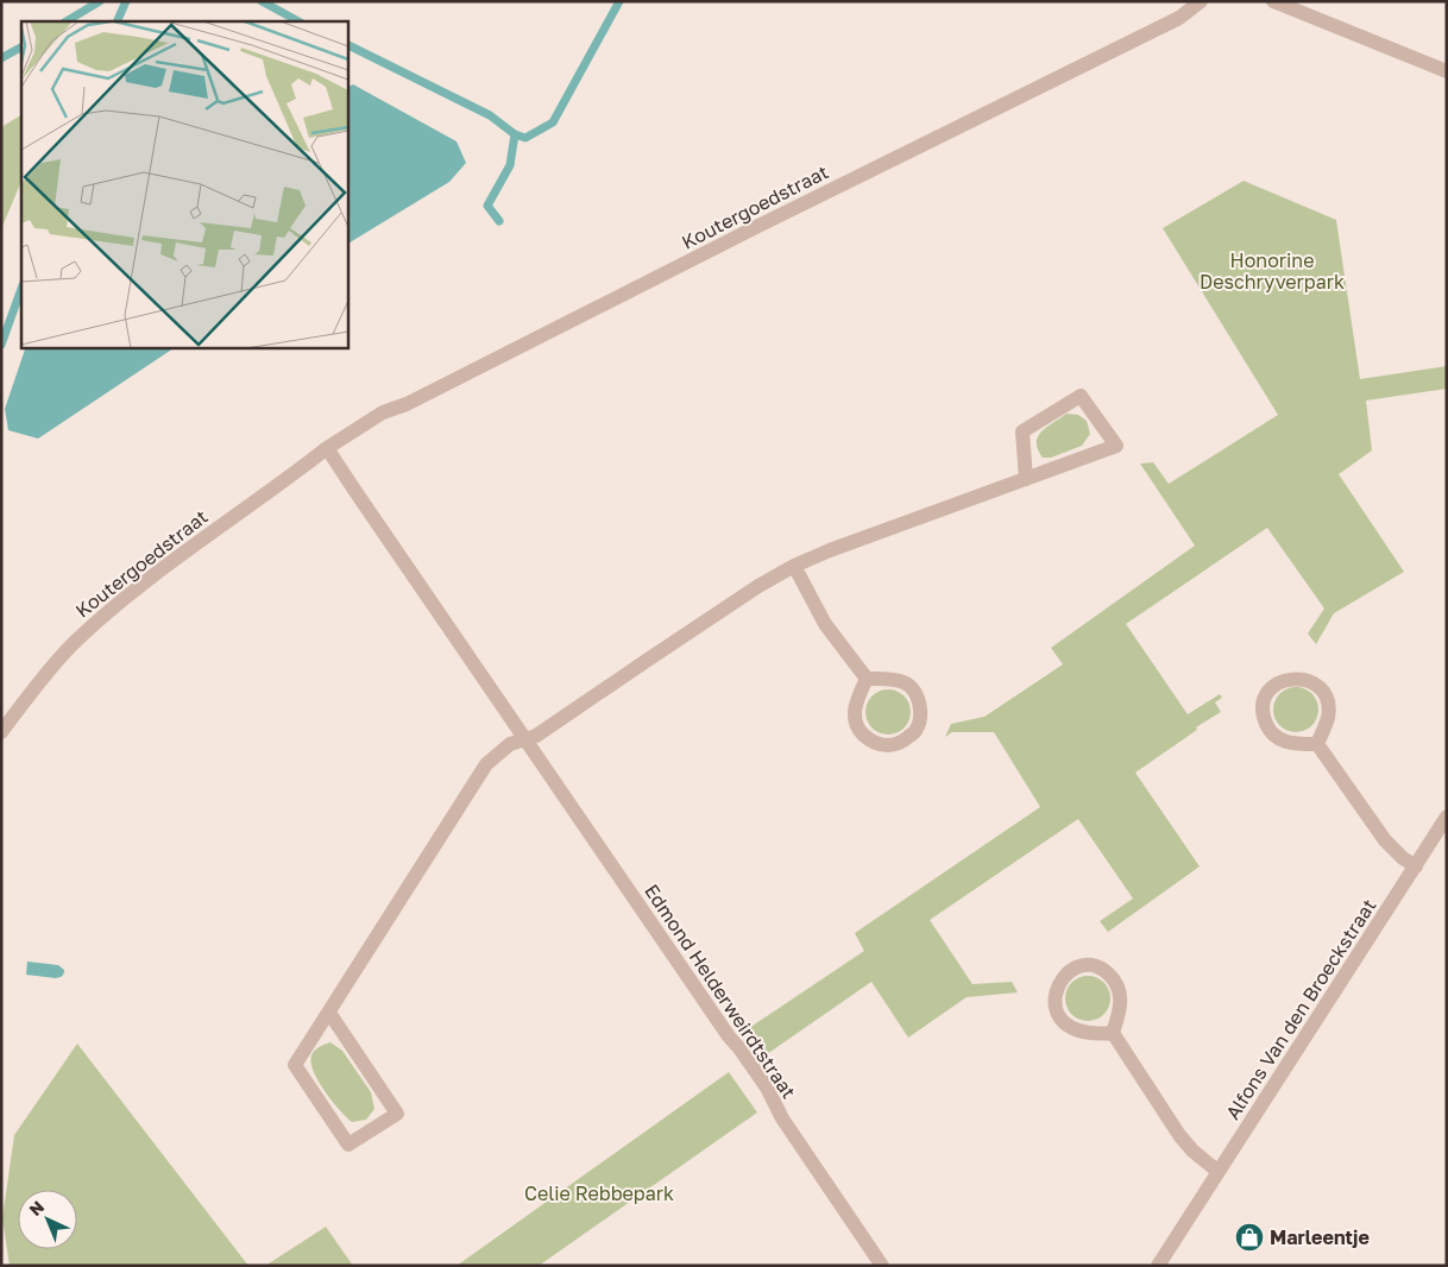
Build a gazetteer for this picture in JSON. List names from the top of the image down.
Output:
{
  "streets": {
    "street": ["Koutergoedstraat", "Edmond Helderweirdtstraat", "Alfons Van den Broeckstraat"]
  },
  "crossings": [
    ["Koutergoedstraat", "Edmond Helderweirdtstraat"]
  ],
  "parks": ["Honorine Deschryverpark", "Celie Rebbepark"],
  "places": {
    "shop": ["Marleentje"]
  },
  "north": "top left"
}
